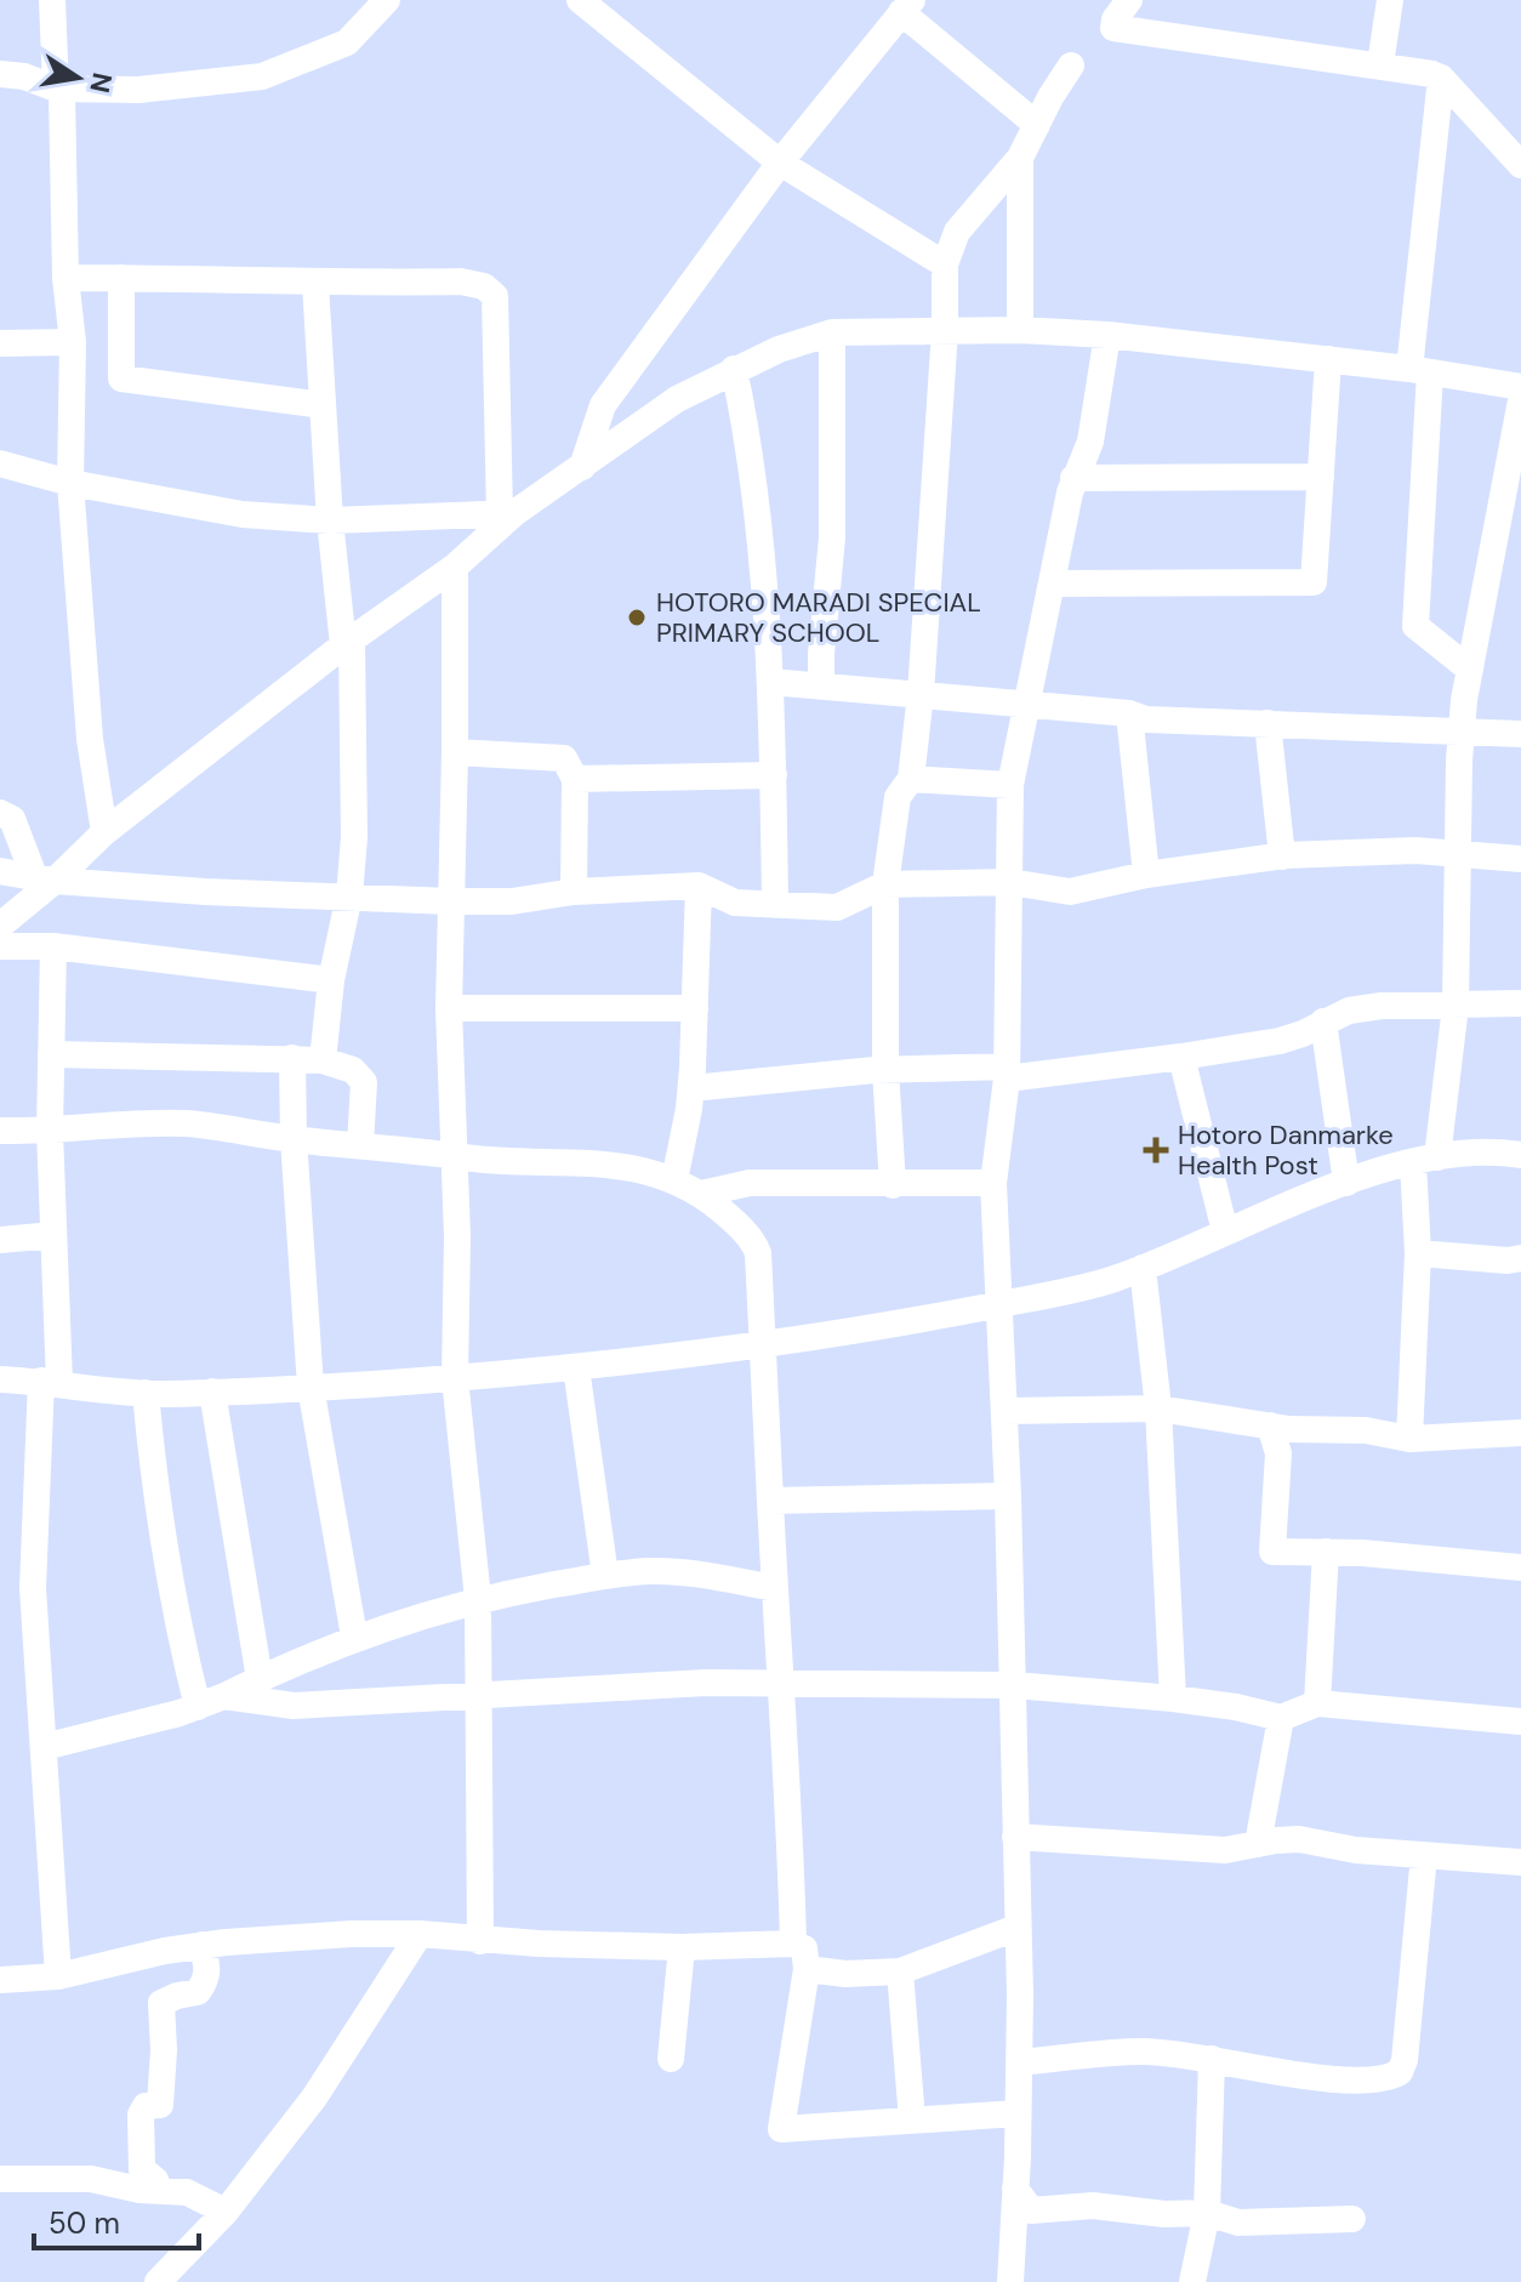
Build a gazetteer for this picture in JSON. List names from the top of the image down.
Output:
{
  "places": {
    "other": ["HOTORO MARADI SPECIAL PRIMARY SCHOOL"],
    "health": ["Hotoro Danmarke Health Post"]
  },
  "scale_bar": "50 m",
  "north": "right"
}
